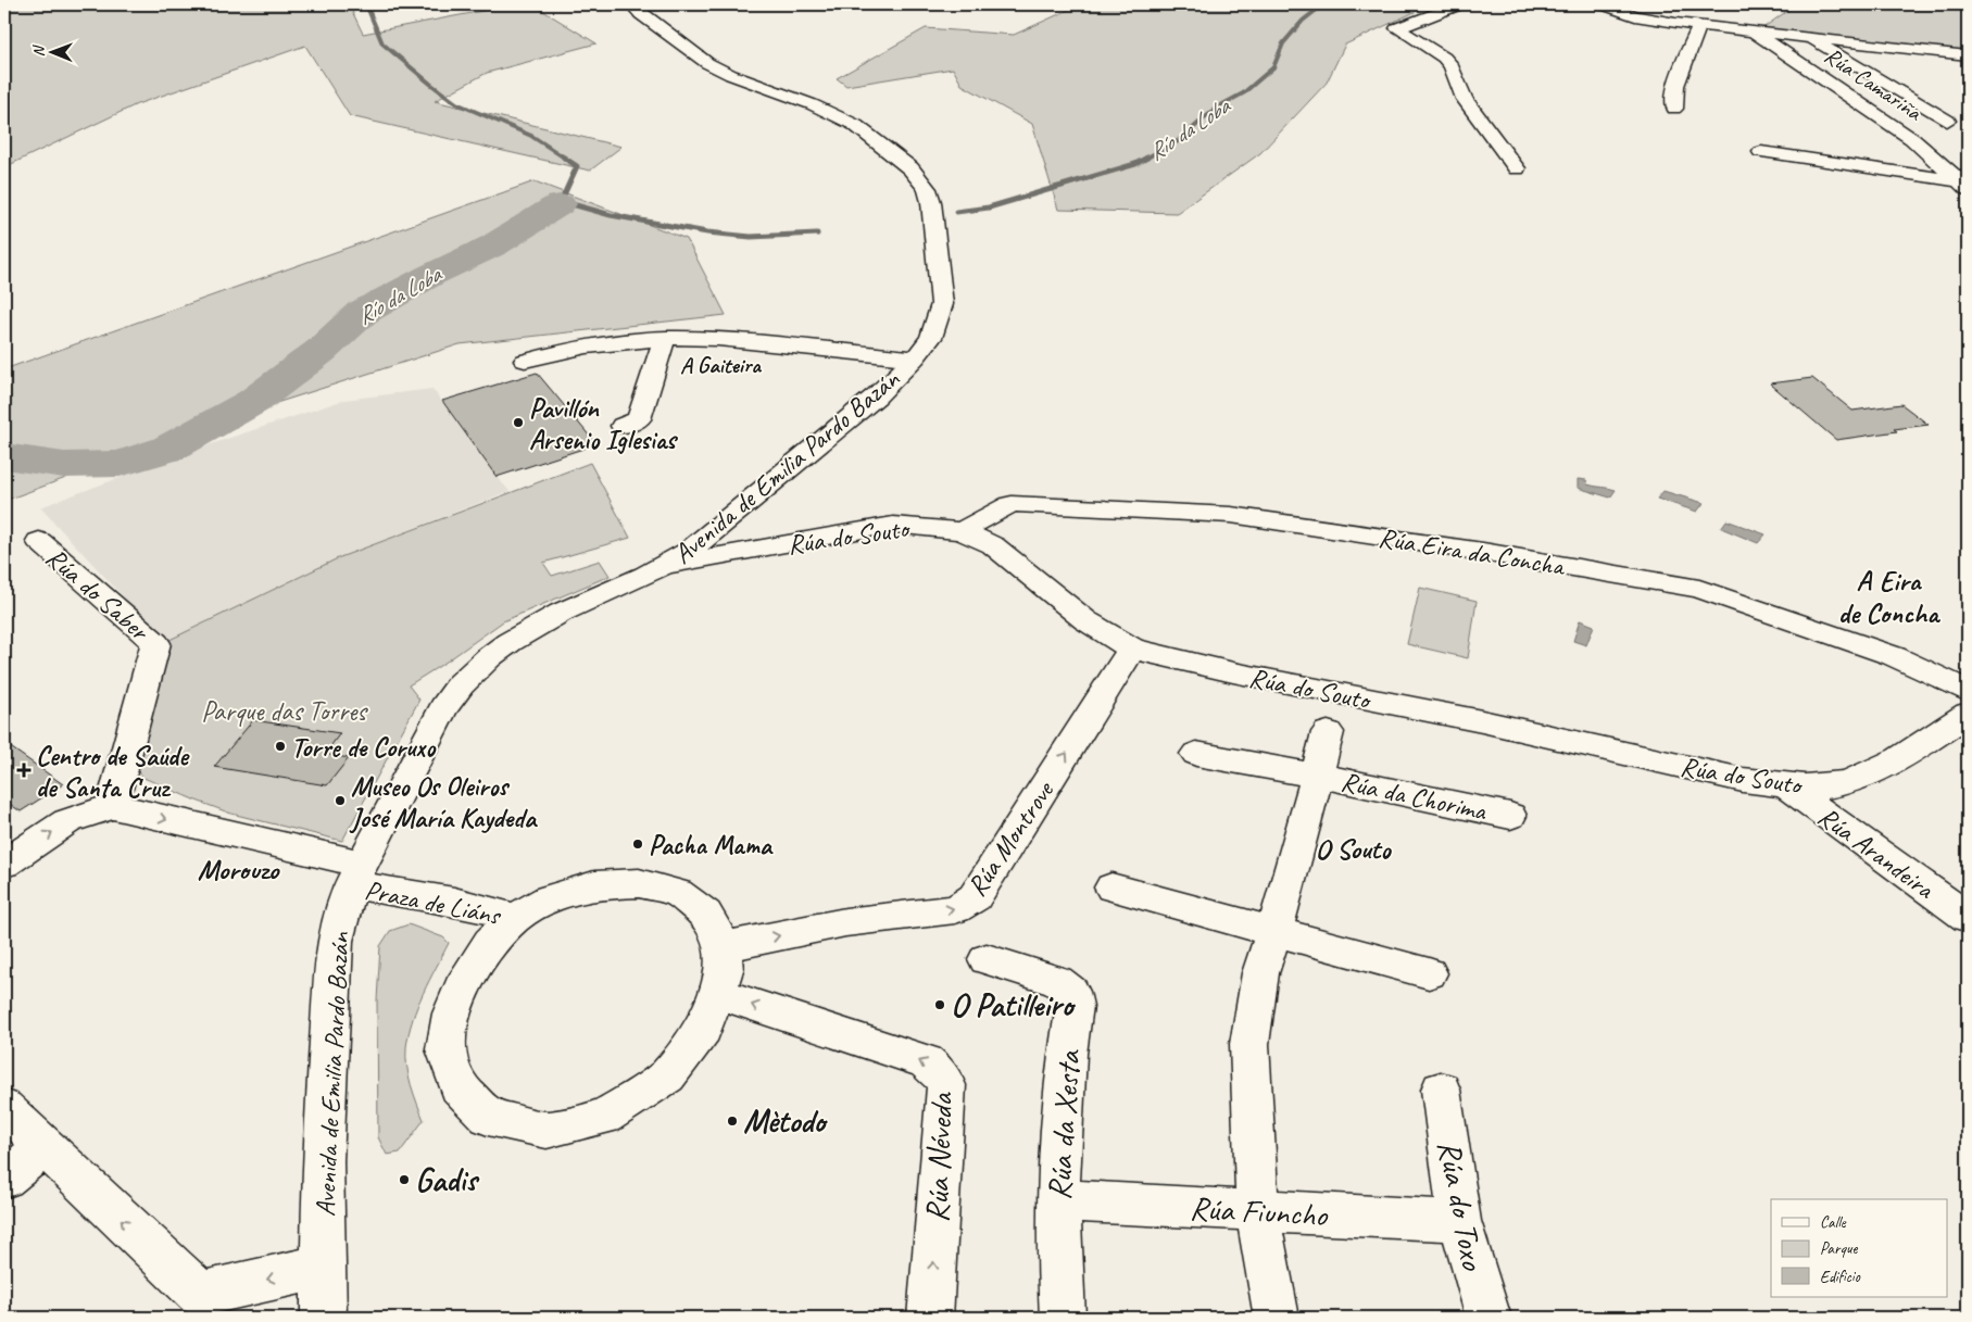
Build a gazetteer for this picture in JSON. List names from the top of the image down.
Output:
{
  "streets": {
    "street": [
      "Rúa Camariña",
      "Avenida de Emilia Pardo Bazán",
      "Rúa do Souto",
      "Rúa Eira da Concha",
      "Rúa do Saber",
      "Rúa da Chorima",
      "Rúa Montrove",
      "Rúa Arandeira",
      "Praza de Liáns",
      "Rúa da Xesta",
      "Rúa Néveda",
      "Rúa do Toxo",
      "Rúa Fiuncho"
    ]
  },
  "crossings": [
    ["Avenida de Emilia Pardo Bazán", "Rúa do Souto"],
    ["Avenida de Emilia Pardo Bazán", "Praza de Liáns"],
    ["Rúa do Souto", "Rúa Eira da Concha"],
    ["Rúa do Souto", "Rúa Montrove"],
    ["Rúa do Souto", "Rúa Arandeira"],
    ["Rúa da Chorima", "Rúa Fiuncho"],
    ["Rúa Montrove", "Praza de Liáns"],
    ["Praza de Liáns", "Rúa Néveda"],
    ["Rúa da Xesta", "Rúa Fiuncho"],
    ["Rúa do Toxo", "Rúa Fiuncho"]
  ],
  "one_way": ["Rúa Montrove", "Rúa Néveda"],
  "districts": [
    "A Gaiteira",
    "A Eira de Concha",
    "O Souto",
    "Morouzo"
  ],
  "water": ["Río da Loba"],
  "parks": ["Parque das Torres"],
  "places": {
    "other": [
      "Pavillón Arsenio Iglesias",
      "Torre de Coruxo",
      "Museo Os Oleiros José María Kaydeda",
      "Pacha Mama",
      "O Patilleiro",
      "Mètodo",
      "Gadis"
    ],
    "health": ["Centro de Saúde de Santa Cruz"]
  },
  "legend": ["Calle", "Parque", "Edificio"],
  "north": "left"
}
